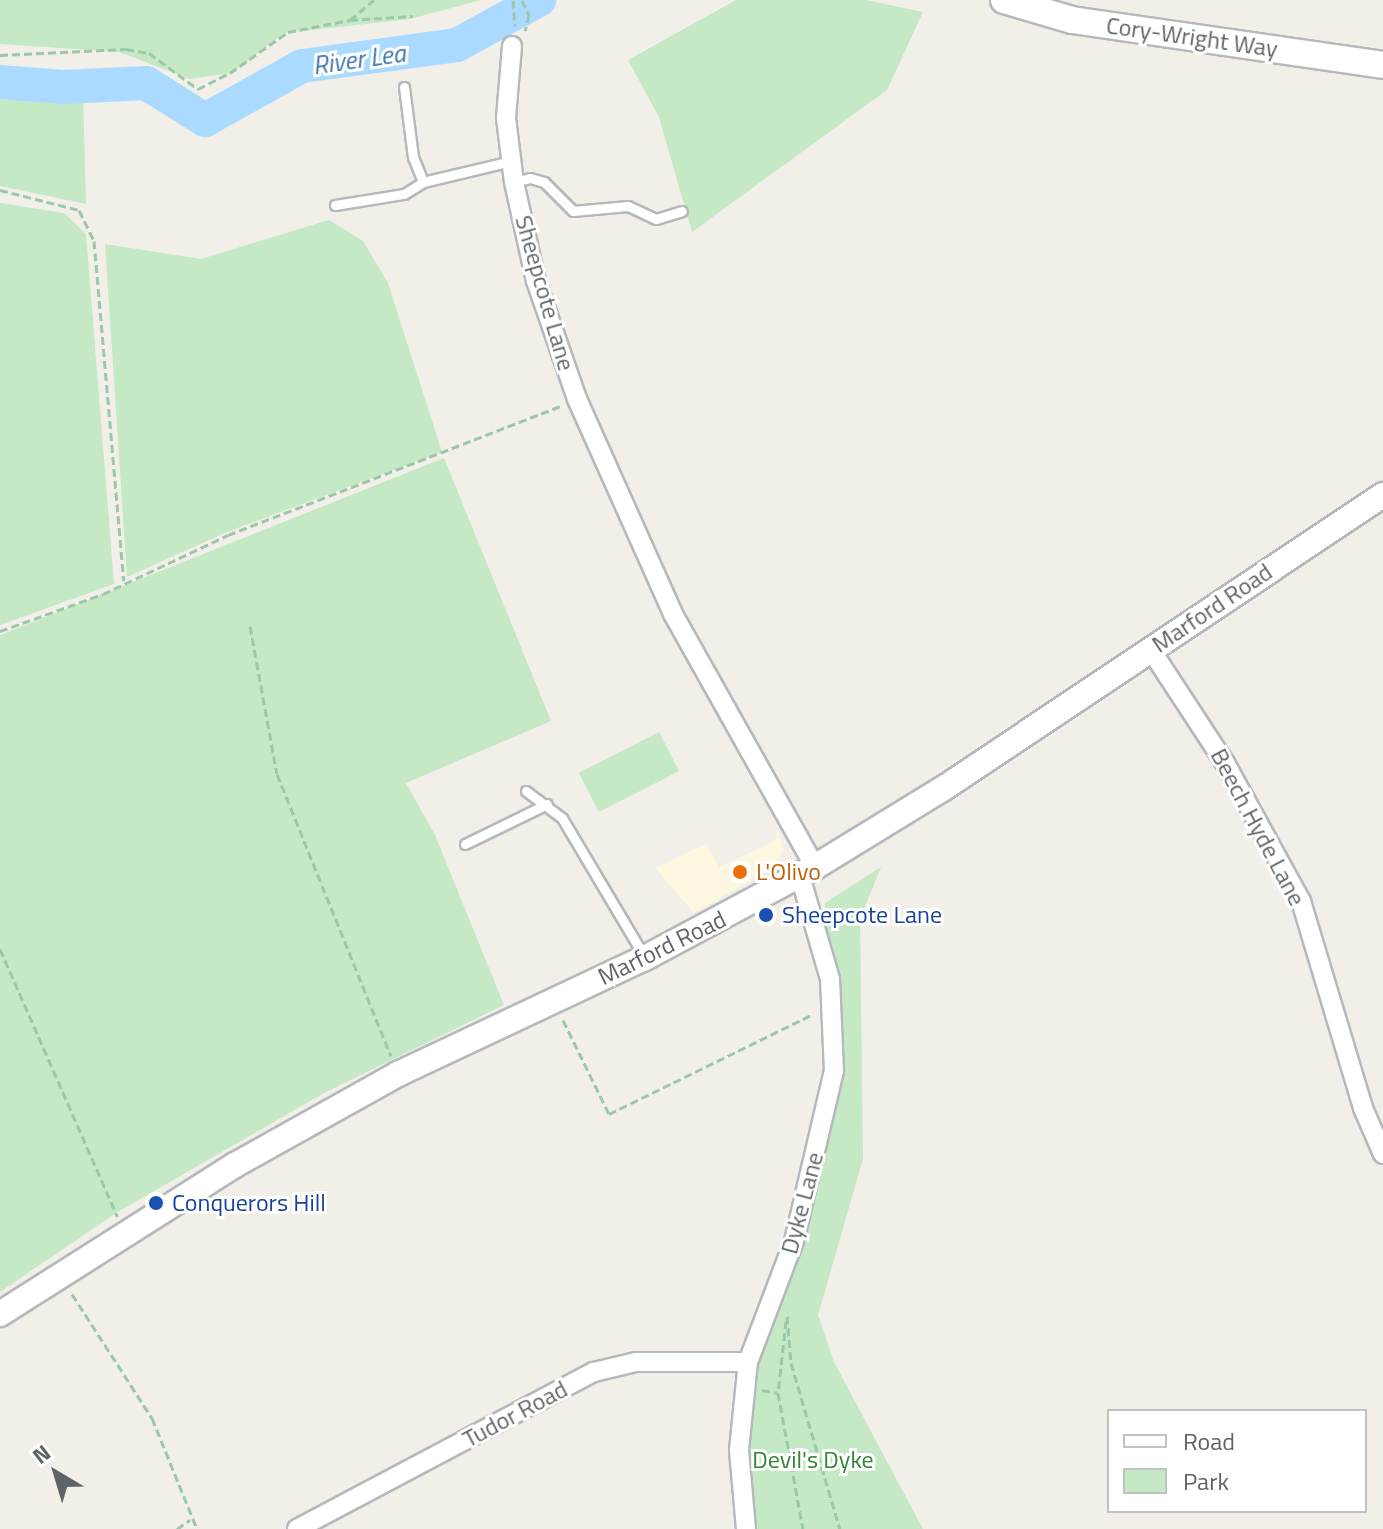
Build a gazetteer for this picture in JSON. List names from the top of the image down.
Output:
{
  "streets": {
    "main road": ["Cory-Wright Way"],
    "street": [
      "Sheepcote Lane",
      "Marford Road",
      "Beech Hyde Lane",
      "Dyke Lane",
      "Tudor Road"
    ]
  },
  "crossings": [
    ["Sheepcote Lane", "Marford Road"],
    ["Sheepcote Lane", "Dyke Lane"],
    ["Marford Road", "Beech Hyde Lane"],
    ["Marford Road", "Dyke Lane"],
    ["Dyke Lane", "Tudor Road"]
  ],
  "water": ["River Lea"],
  "parks": ["Devil's Dyke"],
  "places": ["L'Olivo", "Sheepcote Lane", "Conquerors Hill"],
  "legend": ["Road", "Park"],
  "north": "top left"
}
